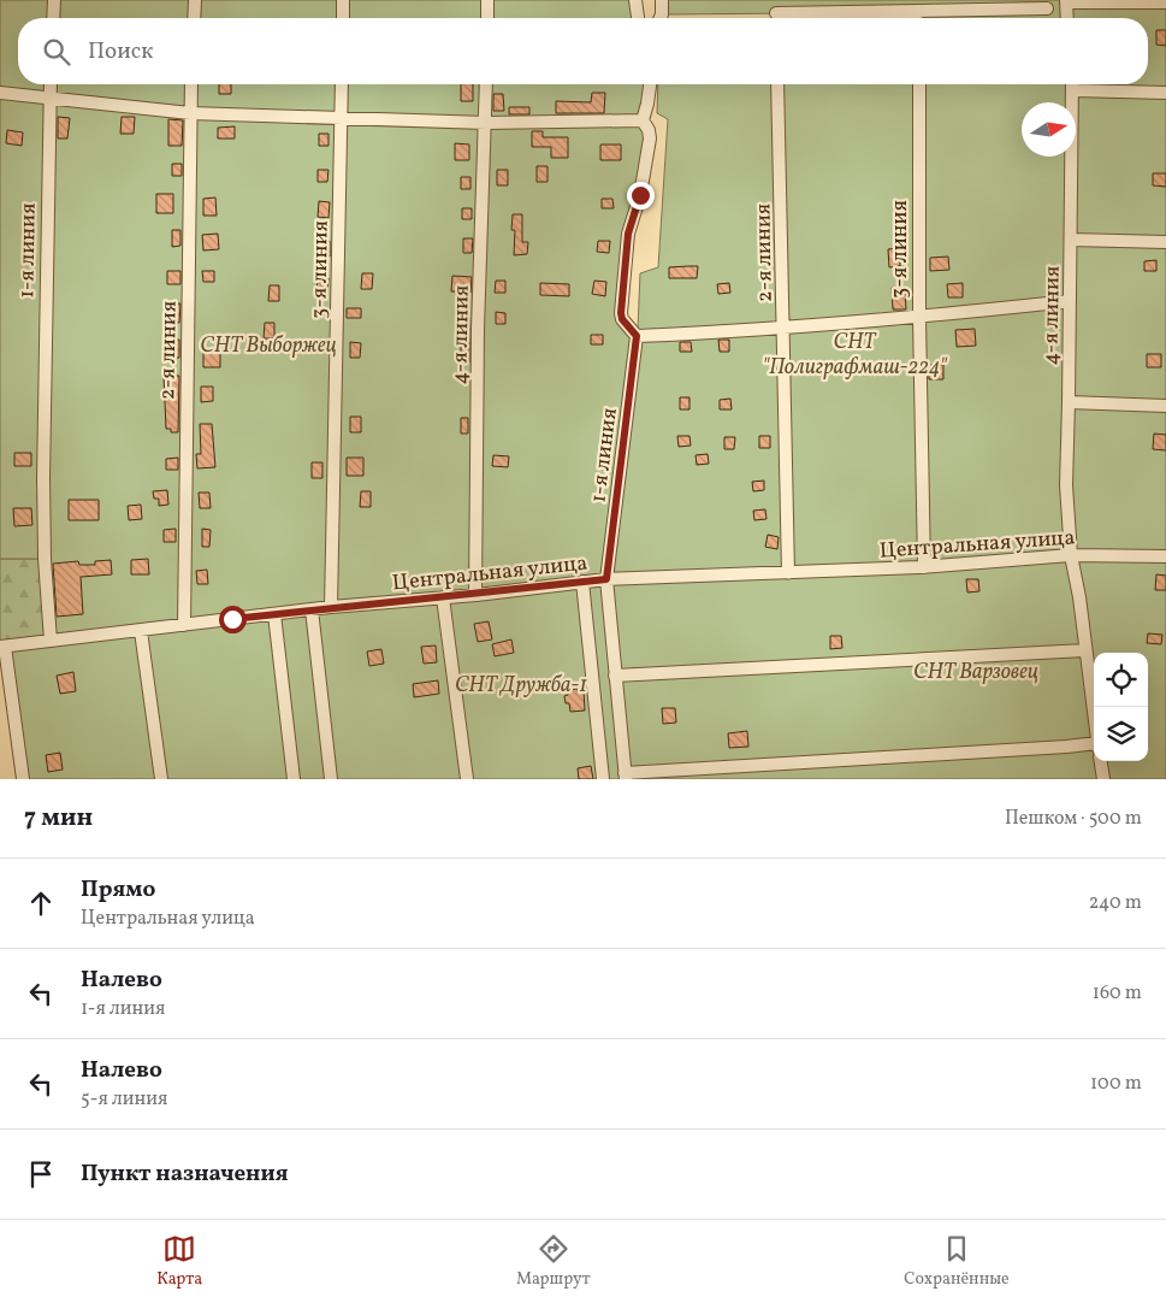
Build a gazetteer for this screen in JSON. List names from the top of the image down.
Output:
{
  "streets": {
    "street": [
      "3-я линия",
      "1-я линия",
      "2-я линия",
      "4-я линия",
      "Центральная улица"
    ]
  },
  "crossings": [
    ["3-я линия", "Центральная улица"],
    ["1-я линия", "Центральная улица"],
    ["2-я линия", "Центральная улица"],
    ["4-я линия", "Центральная улица"]
  ],
  "parks": [
    "СНТ \"Полиграфмаш-224\"",
    "СНТ Выборжец",
    "СНТ Варзовец",
    "СНТ Дружба-1"
  ],
  "north": "right",
  "page": {
    "search": "Поиск",
    "heading": ["7 мин", "Пешком · 500 m"],
    "list": [
      ["Прямо", "Центральная улица", "240 m"],
      ["Налево", "1-я линия", "160 m"],
      ["Налево", "5-я линия", "100 m"],
      "Пункт назначения"
    ],
    "nav": ["Карта", "Маршрут", "Сохранённые"]
  }
}
